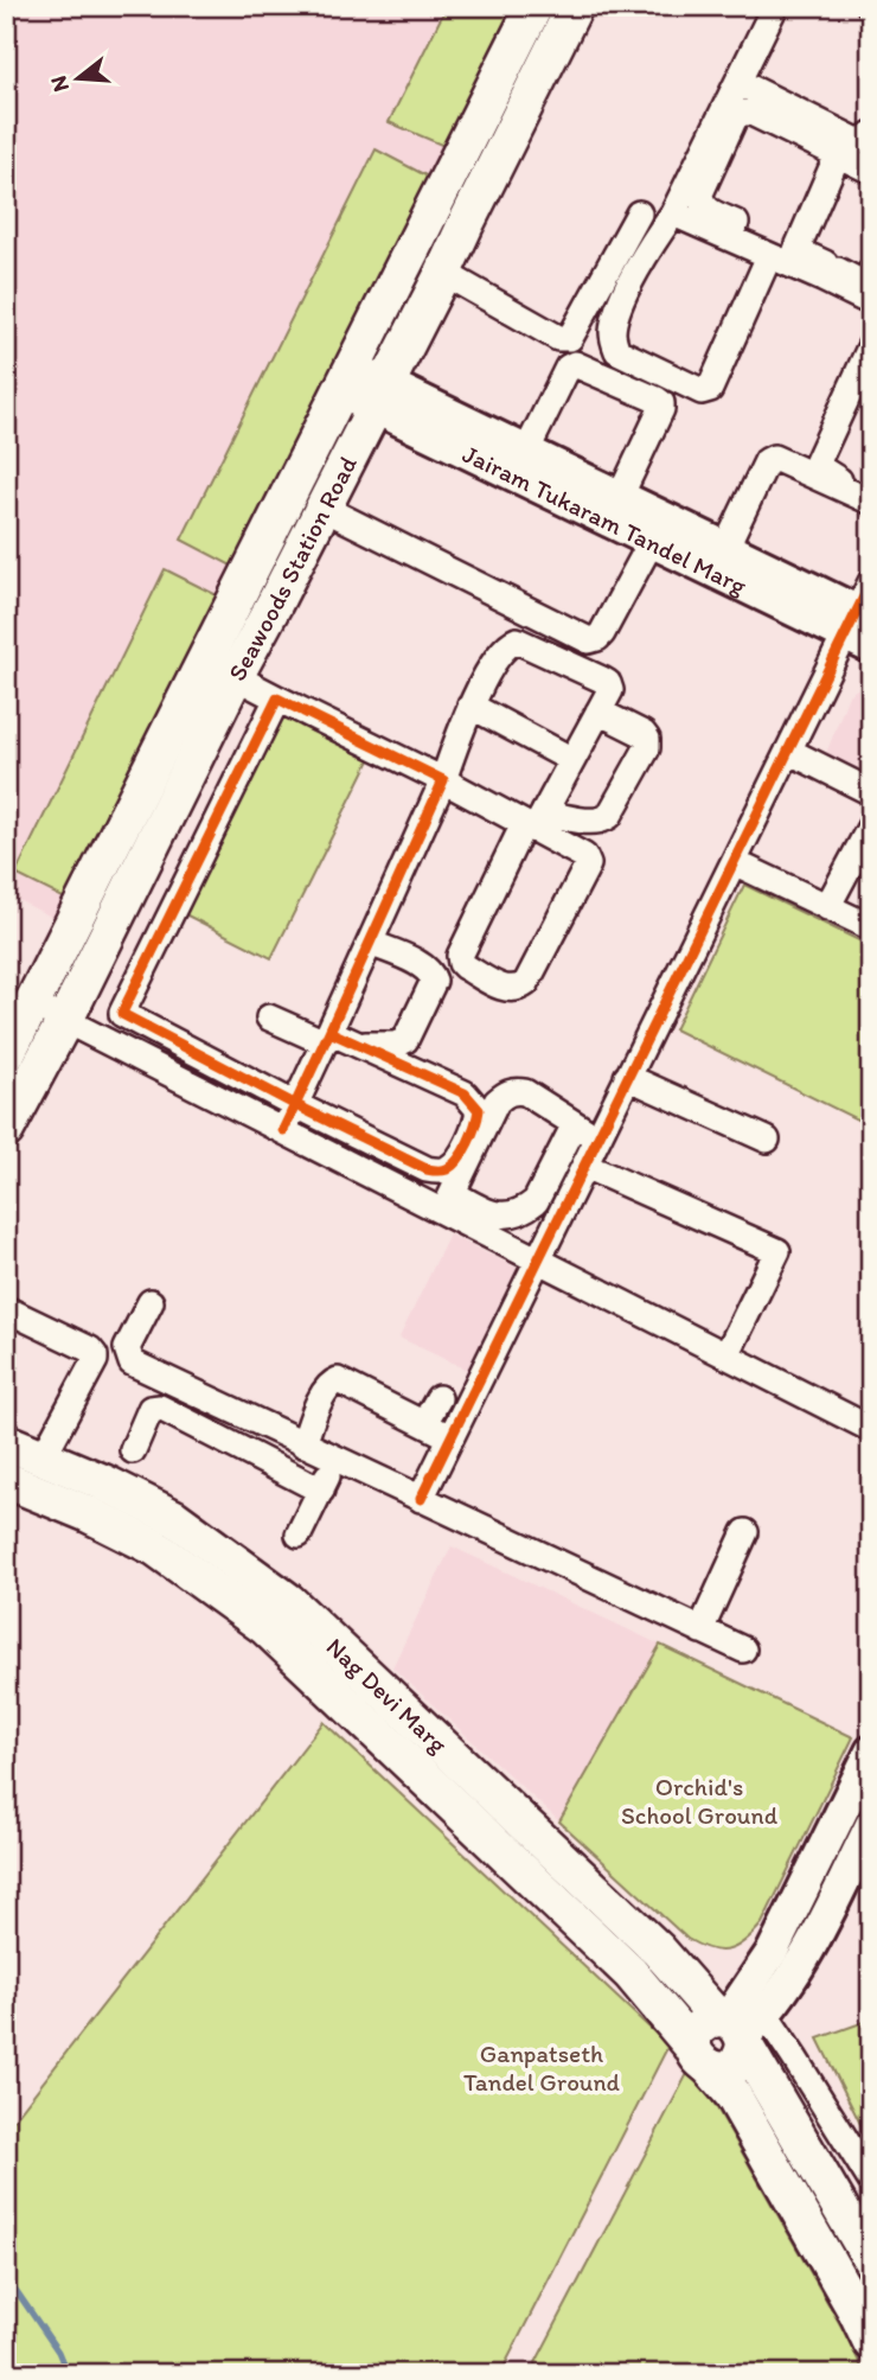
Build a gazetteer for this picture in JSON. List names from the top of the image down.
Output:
{
  "streets": {
    "main road": ["Seawoods Station Road", "Nag Devi Marg"],
    "street": ["Jairam Tukaram Tandel Marg"]
  },
  "crossings": [
    ["Jairam Tukaram Tandel Marg", "Seawoods Station Road"]
  ],
  "parks": ["Orchid's School Ground", "Ganpatseth Tandel Ground"],
  "north": "left"
}
